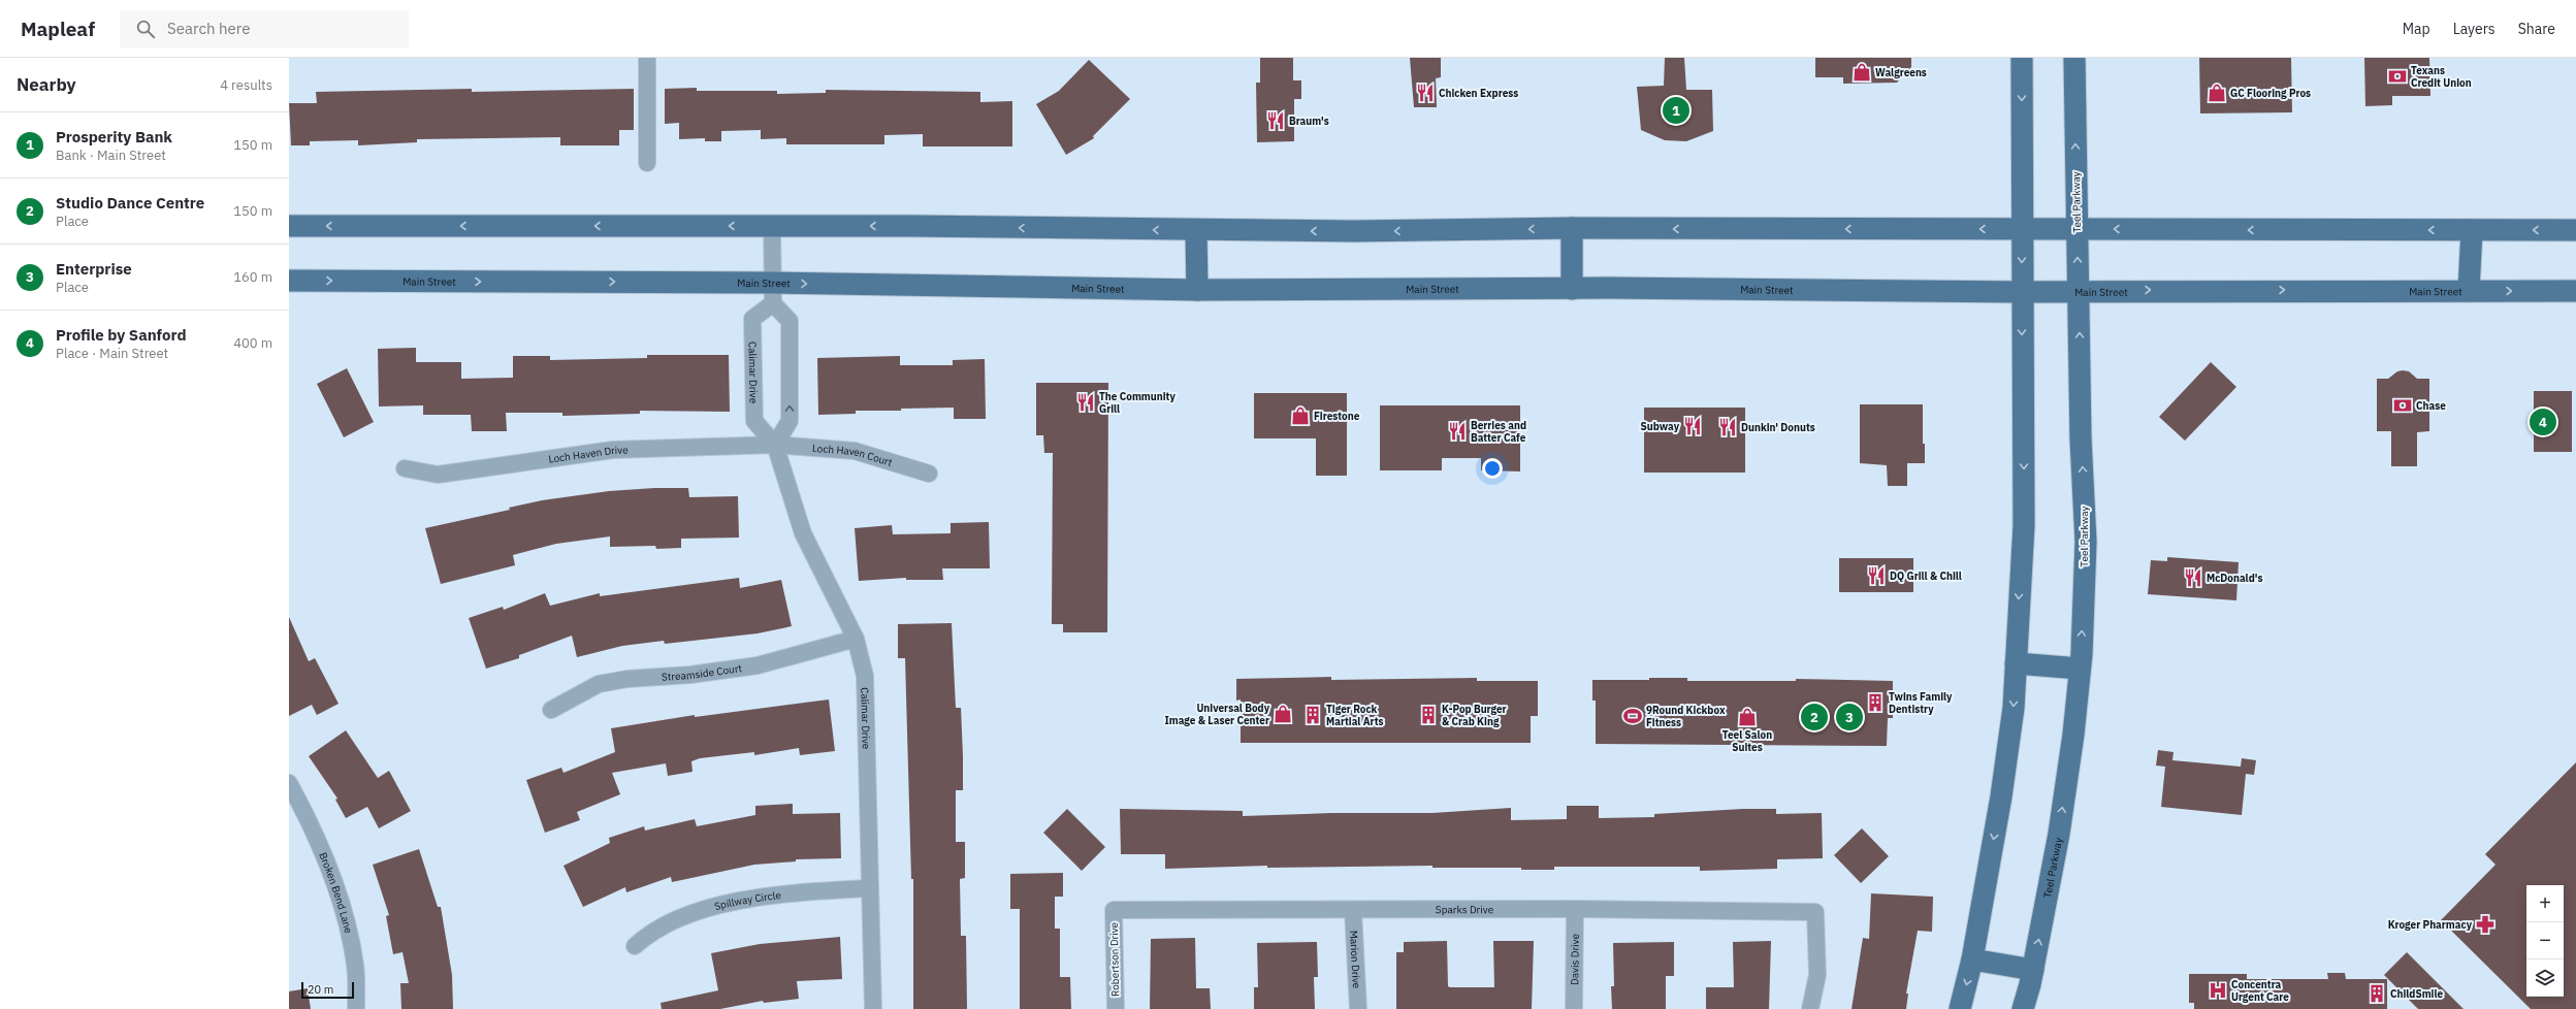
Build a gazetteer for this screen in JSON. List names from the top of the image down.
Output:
{
  "streets": {
    "main road": ["Teel Parkway", "Main Street"],
    "street": [
      "Calimar Drive",
      "Loch Haven Drive",
      "Loch Haven Court",
      "Streamside Court",
      "Broken Bend Lane",
      "Spillway Circle",
      "Sparks Drive",
      "Robertson Drive",
      "Marion Drive",
      "Davis Drive"
    ]
  },
  "crossings": [
    ["Teel Parkway", "Main Street"],
    ["Main Street", "Calimar Drive"],
    ["Calimar Drive", "Loch Haven Drive"],
    ["Calimar Drive", "Loch Haven Court"],
    ["Calimar Drive", "Streamside Court"],
    ["Calimar Drive", "Spillway Circle"],
    ["Loch Haven Drive", "Loch Haven Court"],
    ["Sparks Drive", "Robertson Drive"],
    ["Sparks Drive", "Marion Drive"],
    ["Sparks Drive", "Davis Drive"]
  ],
  "places": {
    "shop": [
      "Walgreens",
      "GC Flooring Pros",
      "Firestone",
      "Universal Body Image & Laser Center",
      "Teel Salon Suites"
    ],
    "bank": ["Texans Credit Union", "Chase"],
    "restaurant": [
      "Chicken Express",
      "Braum's",
      "The Community Grill",
      "Subway",
      "Dunkin' Donuts",
      "Berries and Batter Cafe",
      "DQ Grill & Chill",
      "McDonald's"
    ],
    "building": [
      "Twins Family Dentistry",
      "Tiger Rock Martial Arts",
      "K-Pop Burger & Crab King",
      "ChildSmile"
    ],
    "sports": ["9Round Kickbox Fitness"],
    "pharmacy": ["Kroger Pharmacy"],
    "hospital": ["Concentra Urgent Care"]
  },
  "scale_bar": "20 m",
  "page": {
    "header": "Mapleaf",
    "search": "Search here",
    "nav": ["Map", "Layers", "Share"],
    "heading": ["Nearby", "4 results"],
    "pins": [
      "1",
      "4",
      "2",
      "3"
    ],
    "list": [
      {
        "mark": "1",
        "name": "Prosperity Bank",
        "note": "Bank · Main Street",
        "value": "150 m"
      },
      {
        "mark": "2",
        "name": "Studio Dance Centre",
        "note": "Place",
        "value": "150 m"
      },
      {
        "mark": "3",
        "name": "Enterprise",
        "note": "Place",
        "value": "160 m"
      },
      {
        "mark": "4",
        "name": "Profile by Sanford",
        "note": "Place · Main Street",
        "value": "400 m"
      }
    ],
    "map_buttons": ["+", "−"],
    "scale": "20 m"
  }
}
